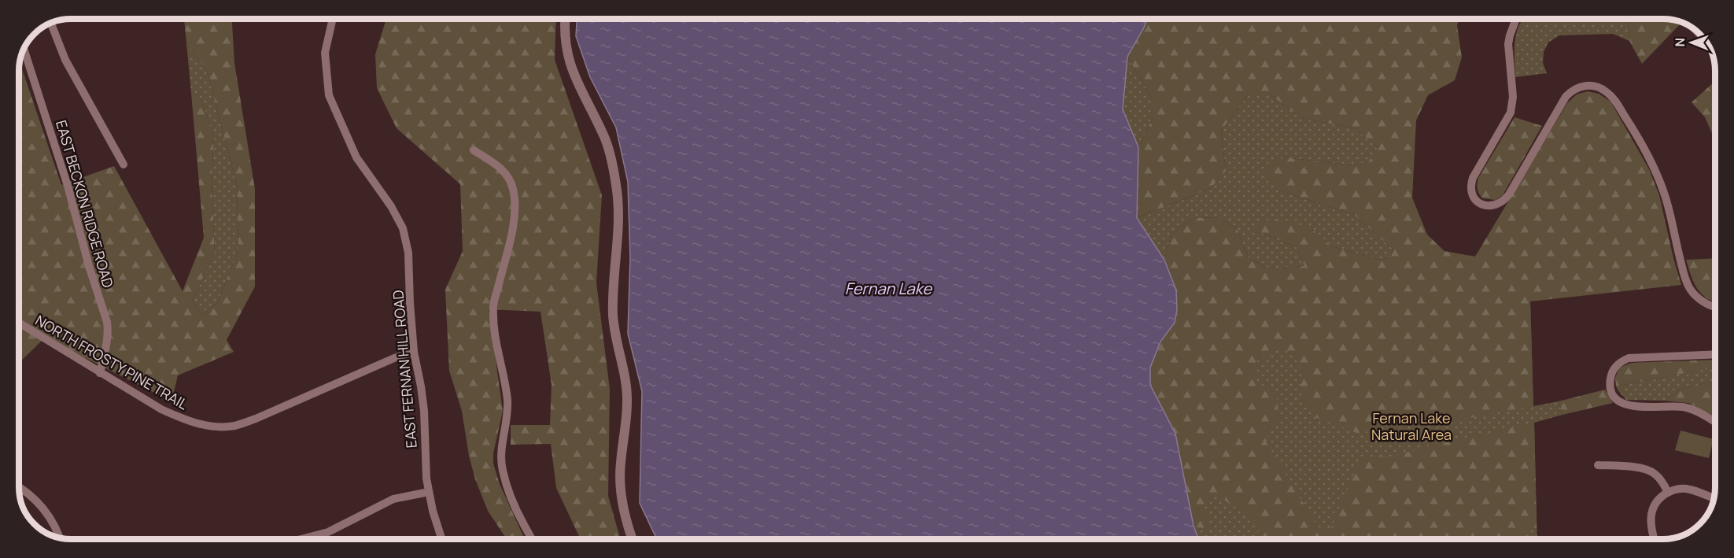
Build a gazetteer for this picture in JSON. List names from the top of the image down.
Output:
{
  "streets": {
    "street": ["EAST BECKON RIDGE ROAD", "NORTH FROSTY PINE TRAIL", "EAST FERNAN HILL ROAD"]
  },
  "crossings": [
    ["EAST BECKON RIDGE ROAD", "NORTH FROSTY PINE TRAIL"],
    ["NORTH FROSTY PINE TRAIL", "EAST FERNAN HILL ROAD"]
  ],
  "water": ["Fernan Lake"],
  "parks": ["Fernan Lake Natural Area"],
  "north": "left"
}
